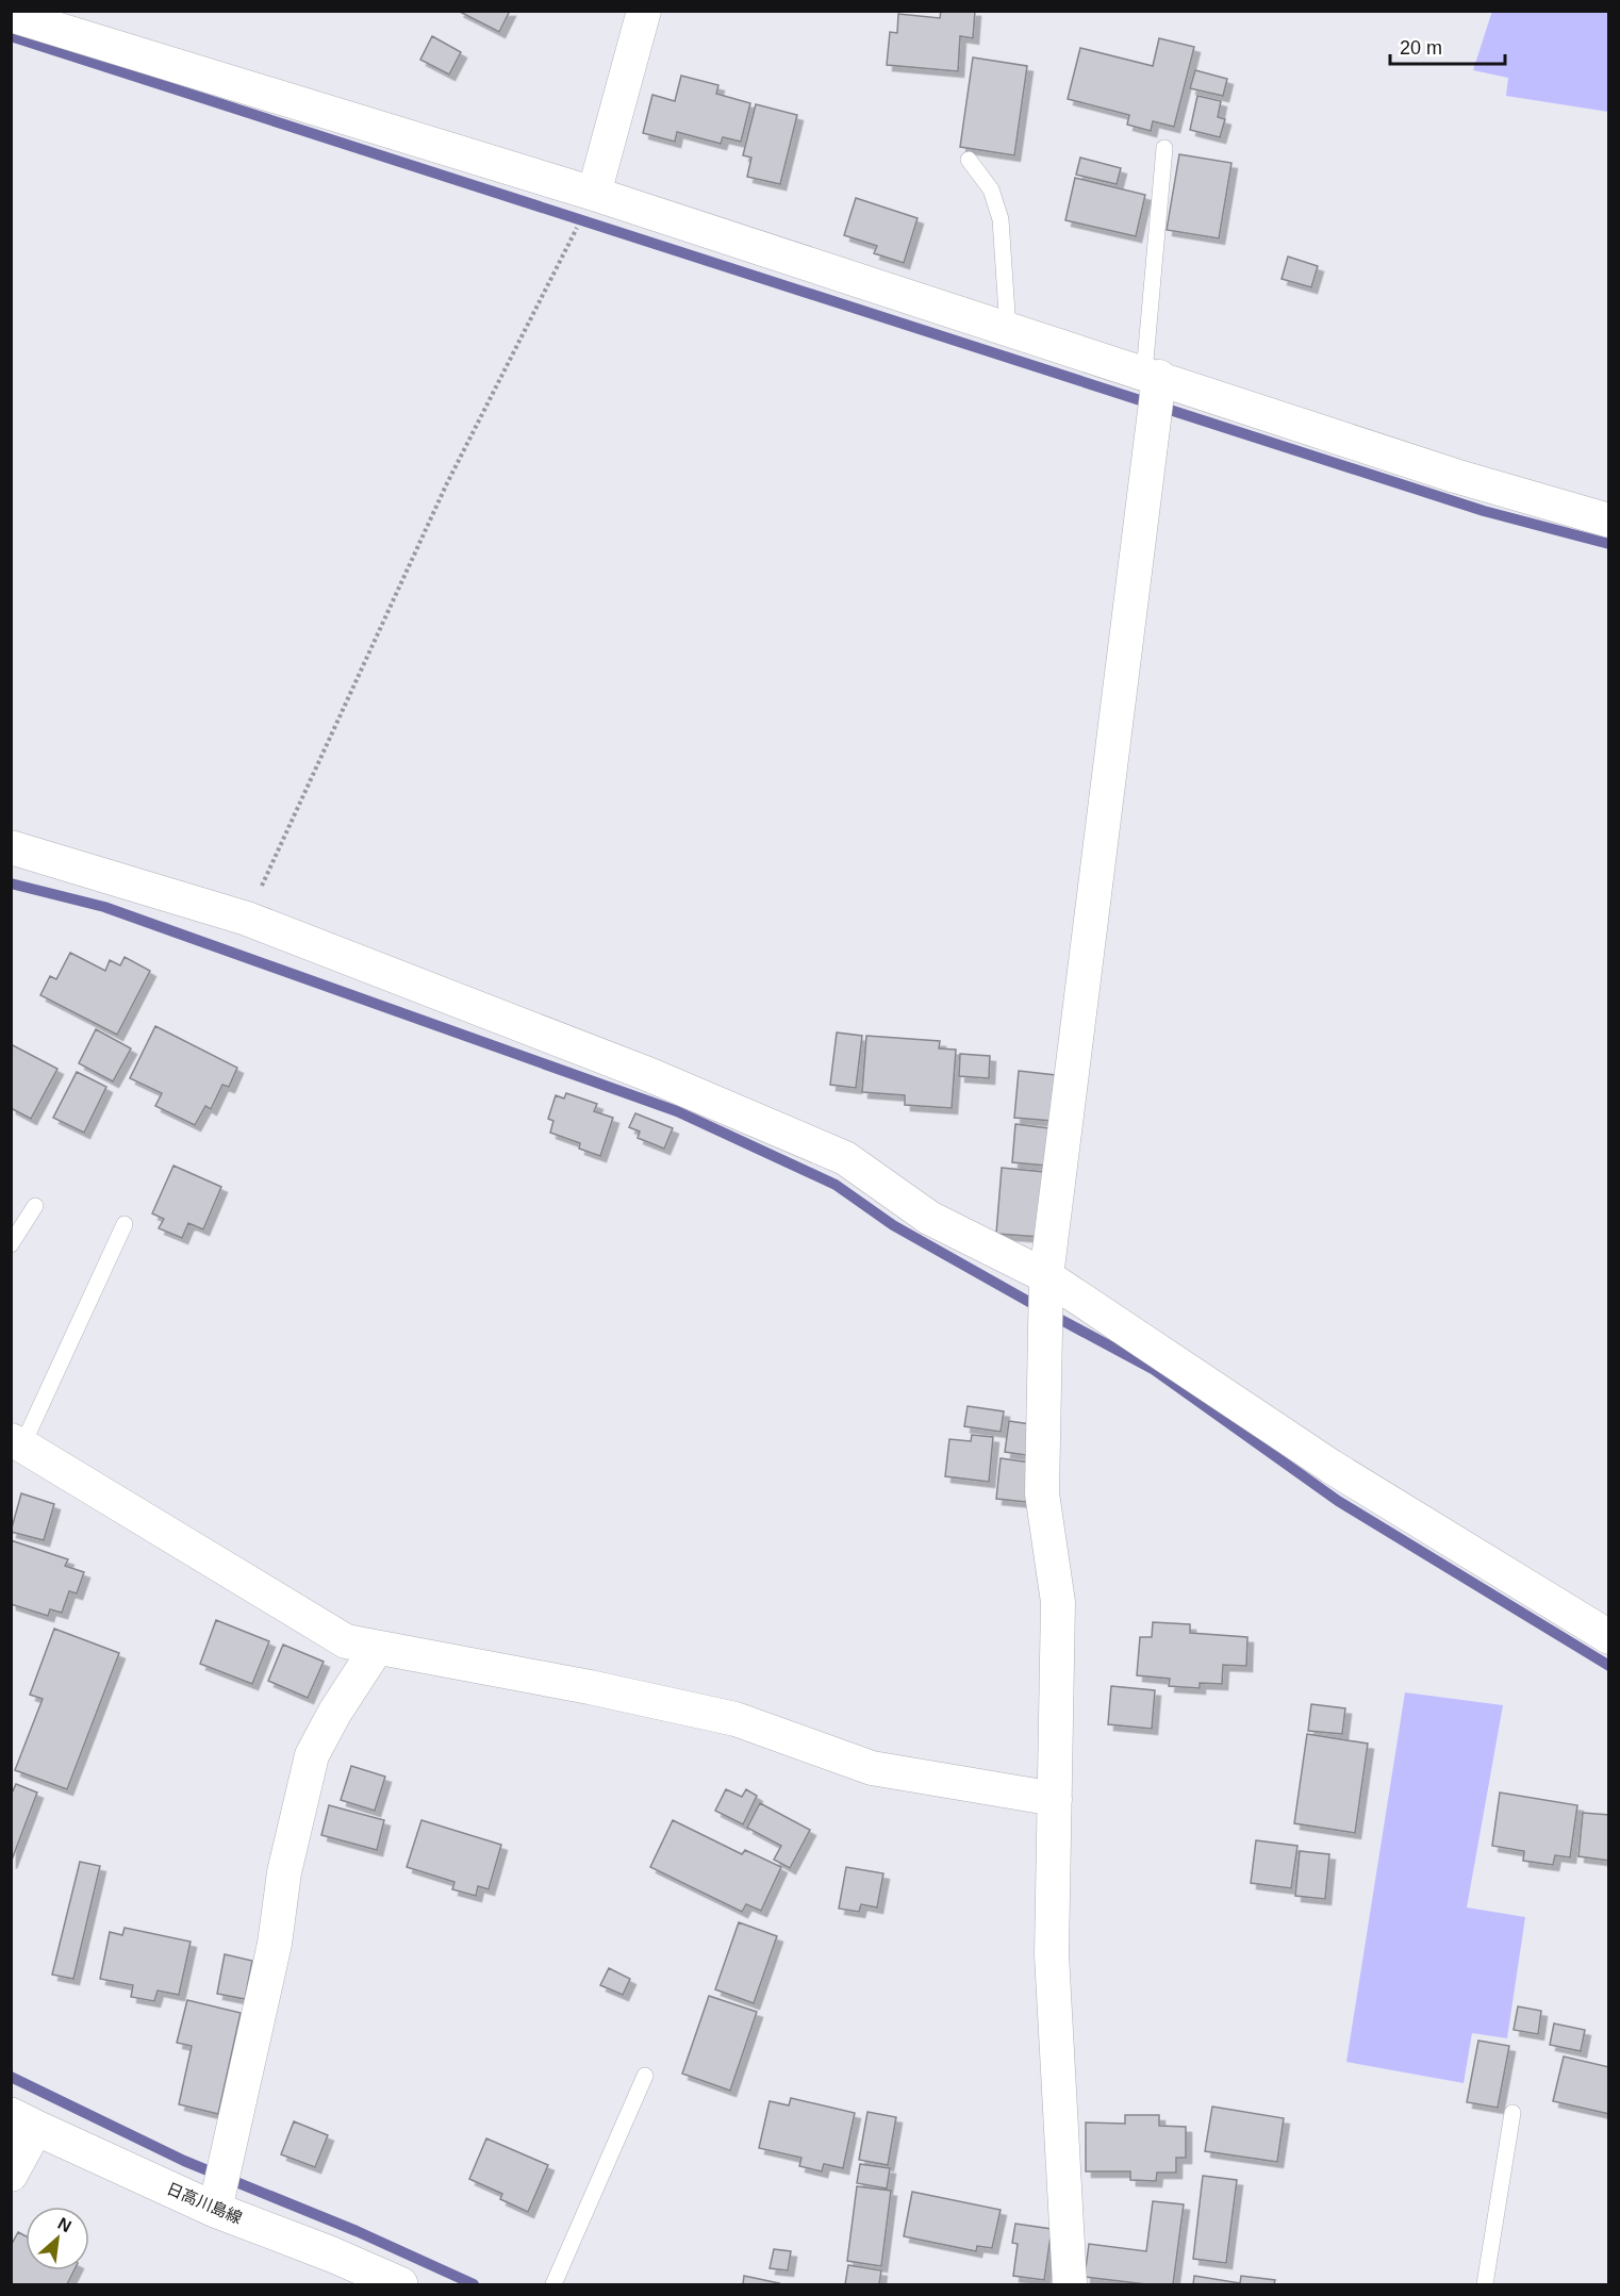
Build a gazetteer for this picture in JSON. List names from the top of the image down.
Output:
{
  "streets": {
    "main road": ["日高川島線"]
  },
  "scale_bar": "20 m",
  "north": "top right"
}
